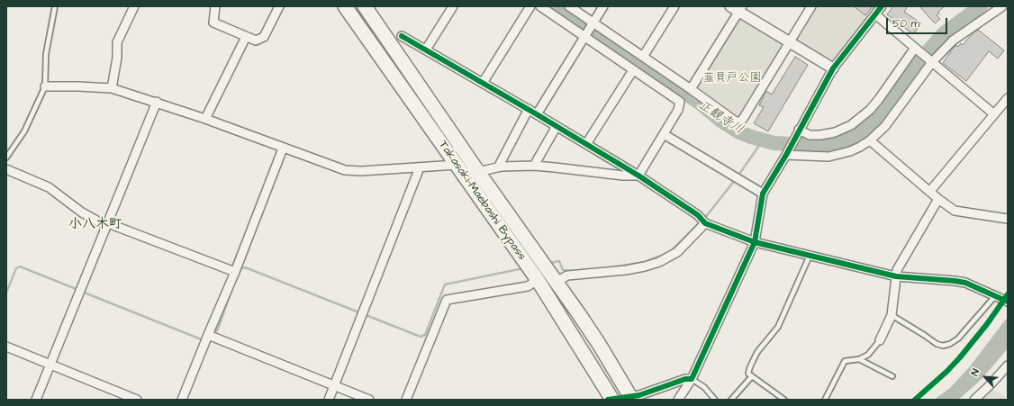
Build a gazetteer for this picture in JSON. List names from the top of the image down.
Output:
{
  "streets": {
    "highway": ["Takasaki-Maebashi Bypass"]
  },
  "districts": ["小八木町"],
  "water": ["正観寺川"],
  "parks": ["韮貝戸公園"],
  "scale_bar": "50 m",
  "north": "top left"
}
